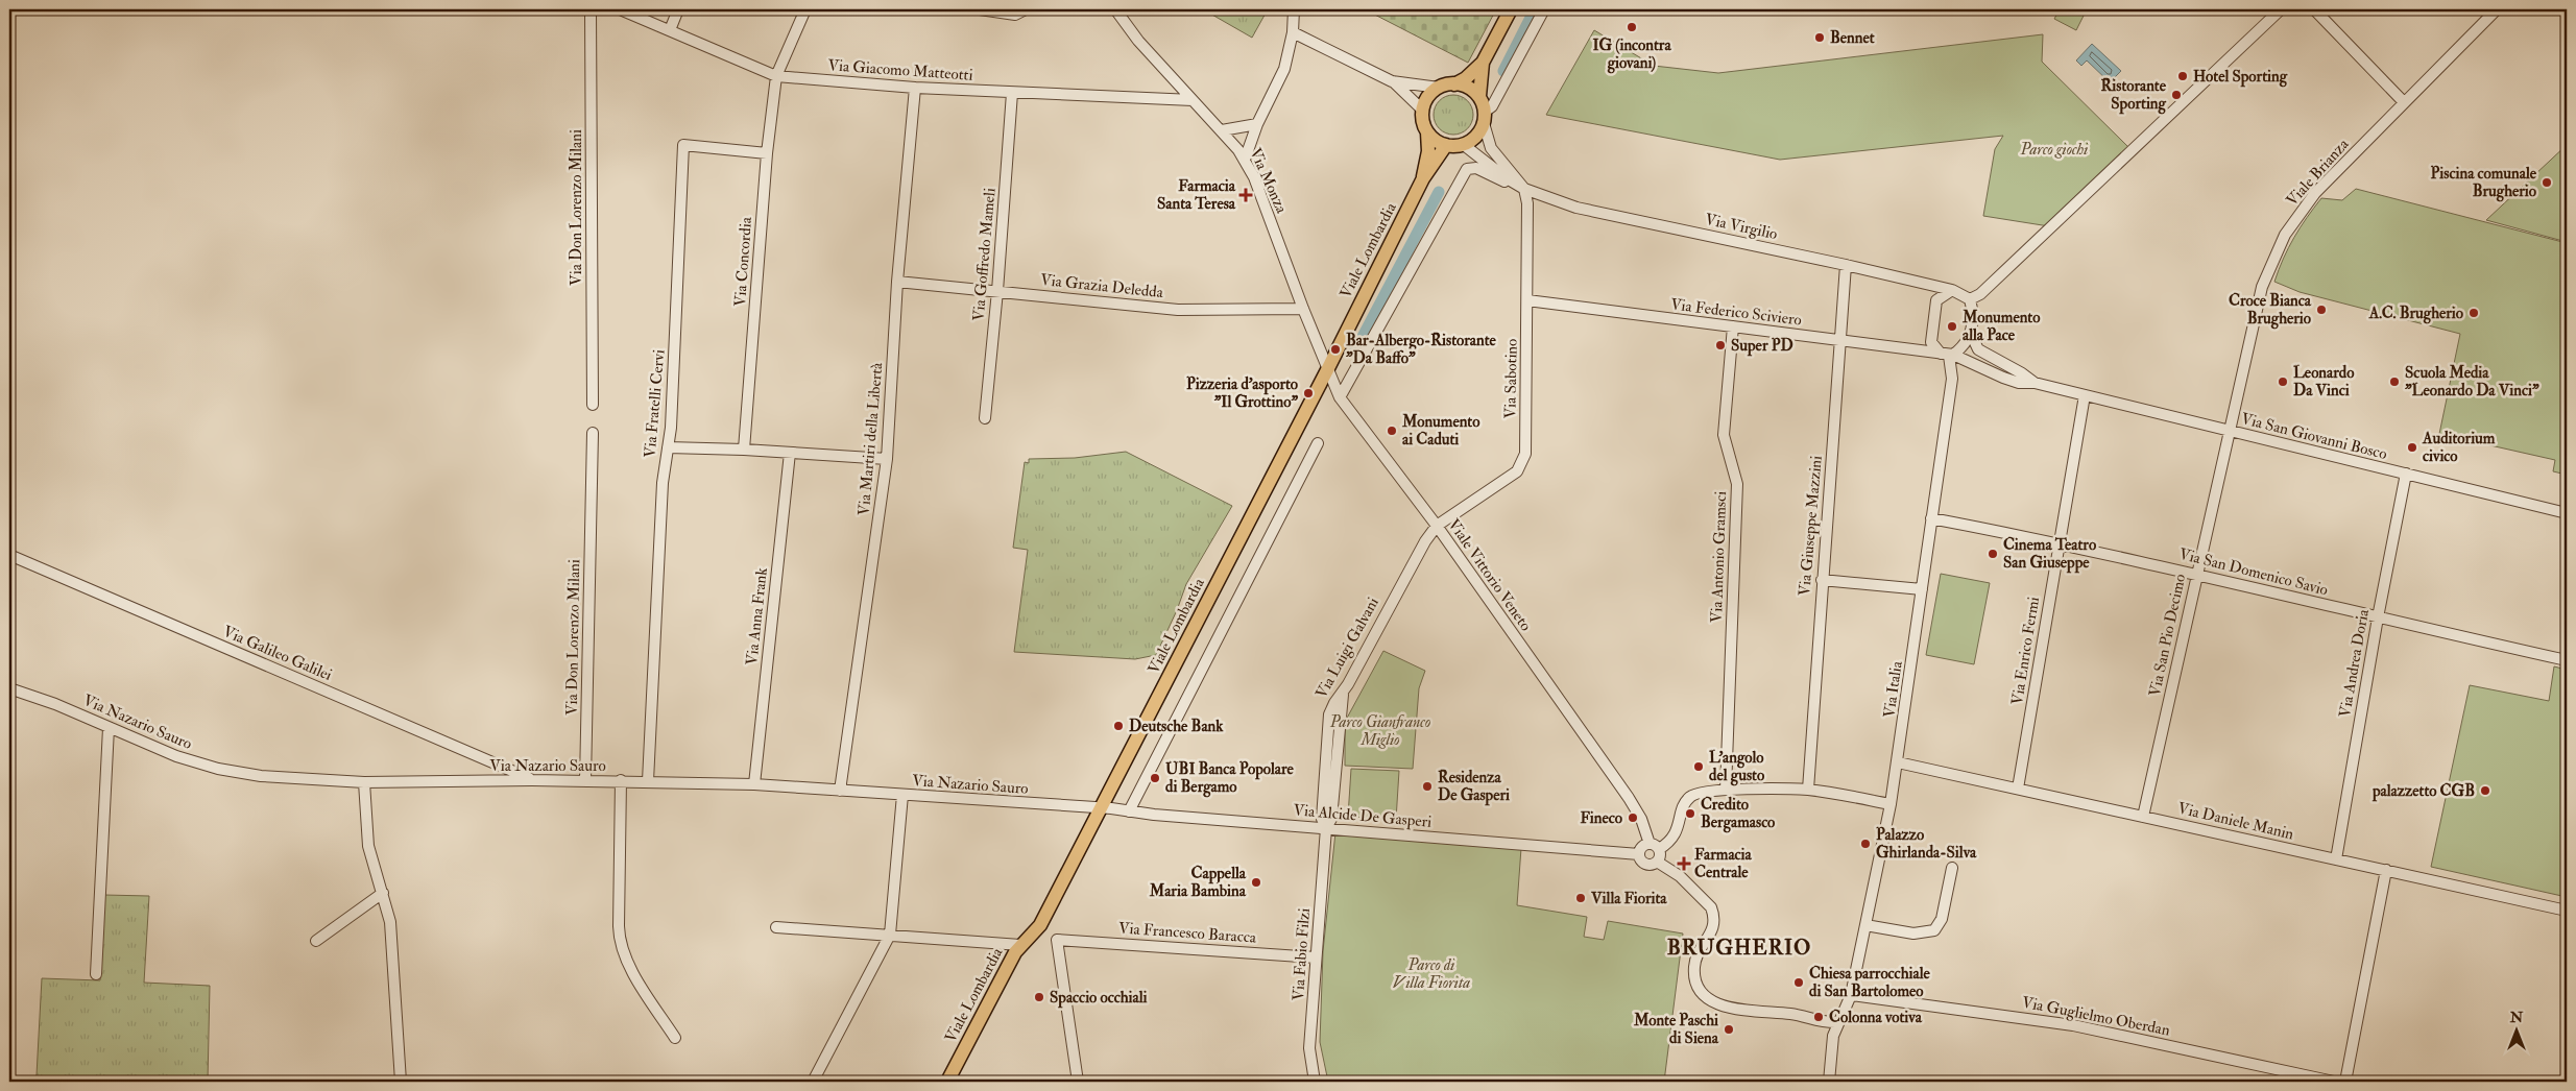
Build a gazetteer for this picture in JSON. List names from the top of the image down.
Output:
{
  "streets": {
    "main road": ["Viale Lombardia"],
    "street": [
      "Via Giacomo Matteotti",
      "Viale Brianza",
      "Via Monza",
      "Via Don Lorenzo Milani",
      "Via Virgilio",
      "Via Goffredo Mameli",
      "Via Concordia",
      "Via Grazia Deledda",
      "Via Federico Sciviero",
      "Via Sabotino",
      "Via Fratelli Cervi",
      "Via San Giovanni Bosco",
      "Via Martiri della Libertà",
      "Via Giuseppe Mazzini",
      "Via Antonio Gramsci",
      "Via San Domenico Savio",
      "Viale Vittorio Veneto",
      "Via Anna Frank",
      "Via San Pio Decimo",
      "Via Luigi Galvani",
      "Via Enrico Fermi",
      "Via Galileo Galilei",
      "Via Andrea Doria",
      "Via Italia",
      "Via Nazario Sauro",
      "Via Alcide De Gasperi",
      "Via Daniele Manin",
      "Via Francesco Baracca",
      "Via Fabio Filzi",
      "Via Guglielmo Oberdan"
    ]
  },
  "crossings": [
    ["Via Giacomo Matteotti", "Via Monza"],
    ["Via Giacomo Matteotti", "Via Goffredo Mameli"],
    ["Via Giacomo Matteotti", "Via Concordia"],
    ["Via Giacomo Matteotti", "Via Martiri della Libertà"],
    ["Viale Brianza", "Via San Giovanni Bosco"],
    ["Viale Brianza", "Via San Pio Decimo"],
    ["Via Monza", "Viale Lombardia"],
    ["Via Monza", "Via Grazia Deledda"],
    ["Via Monza", "Viale Vittorio Veneto"],
    ["Via Don Lorenzo Milani", "Via Nazario Sauro"],
    ["Via Virgilio", "Viale Lombardia"],
    ["Via Virgilio", "Via Federico Sciviero"],
    ["Via Virgilio", "Via Sabotino"],
    ["Via Virgilio", "Via Giuseppe Mazzini"],
    ["Via Virgilio", "Via Italia"],
    ["Viale Lombardia", "Viale Vittorio Veneto"],
    ["Viale Lombardia", "Via Nazario Sauro"],
    ["Viale Lombardia", "Via Alcide De Gasperi"],
    ["Via Goffredo Mameli", "Via Grazia Deledda"],
    ["Via Concordia", "Via Fratelli Cervi"],
    ["Via Grazia Deledda", "Via Martiri della Libertà"],
    ["Via Federico Sciviero", "Via Sabotino"],
    ["Via Federico Sciviero", "Via San Giovanni Bosco"],
    ["Via Federico Sciviero", "Via Giuseppe Mazzini"],
    ["Via Federico Sciviero", "Via Antonio Gramsci"],
    ["Via Federico Sciviero", "Via Italia"],
    ["Via Sabotino", "Viale Vittorio Veneto"],
    ["Via Sabotino", "Via Luigi Galvani"],
    ["Via Fratelli Cervi", "Via Nazario Sauro"],
    ["Via San Giovanni Bosco", "Via San Pio Decimo"],
    ["Via San Giovanni Bosco", "Via Enrico Fermi"],
    ["Via San Giovanni Bosco", "Via Andrea Doria"],
    ["Via Martiri della Libertà", "Via Nazario Sauro"],
    ["Via San Domenico Savio", "Via San Pio Decimo"],
    ["Via San Domenico Savio", "Via Enrico Fermi"],
    ["Via San Domenico Savio", "Via Andrea Doria"],
    ["Via San Domenico Savio", "Via Italia"],
    ["Viale Vittorio Veneto", "Via Luigi Galvani"],
    ["Viale Vittorio Veneto", "Via Alcide De Gasperi"],
    ["Via Anna Frank", "Via Nazario Sauro"],
    ["Via San Pio Decimo", "Via Daniele Manin"],
    ["Via Luigi Galvani", "Via Alcide De Gasperi"],
    ["Via Luigi Galvani", "Via Fabio Filzi"],
    ["Via Enrico Fermi", "Via Daniele Manin"],
    ["Via Galileo Galilei", "Via Nazario Sauro"],
    ["Via Andrea Doria", "Via Daniele Manin"],
    ["Via Italia", "Via Daniele Manin"],
    ["Via Italia", "Via Guglielmo Oberdan"],
    ["Via Nazario Sauro", "Via Alcide De Gasperi"],
    ["Via Alcide De Gasperi", "Via Fabio Filzi"],
    ["Via Francesco Baracca", "Via Fabio Filzi"]
  ],
  "districts": ["BRUGHERIO"],
  "parks": ["Parco giochi", "Parco Gianfranco Miglio", "Parco di Villa Fiorita"],
  "places": {
    "other": [
      "IG (incontra giovani)",
      "Bennet",
      "Hotel Sporting",
      "Ristorante Sporting",
      "Piscina comunale Brugherio",
      "Croce Bianca Brugherio",
      "A.C. Brugherio",
      "Monumento alla Pace",
      "Super PD",
      "Bar-Albergo-Ristorante \"Da Baffo\"",
      "Leonardo Da Vinci",
      "Scuola Media \"Leonardo Da Vinci\"",
      "Pizzeria d'asporto \"Il Grottino\"",
      "Monumento ai Caduti",
      "Auditorium civico",
      "Cinema Teatro San Giuseppe",
      "Deutsche Bank",
      "L'angolo del gusto",
      "UBI Banca Popolare di Bergamo",
      "Residenza De Gasperi",
      "palazzetto CGB",
      "Credito Bergamasco",
      "Fineco",
      "Palazzo Ghirlanda-Silva",
      "Cappella Maria Bambina",
      "Villa Fiorita",
      "Chiesa parrocchiale di San Bartolomeo",
      "Spaccio occhiali",
      "Colonna votiva",
      "Monte Paschi di Siena"
    ],
    "health": ["Farmacia Santa Teresa", "Farmacia Centrale"]
  },
  "north": "top"
}
